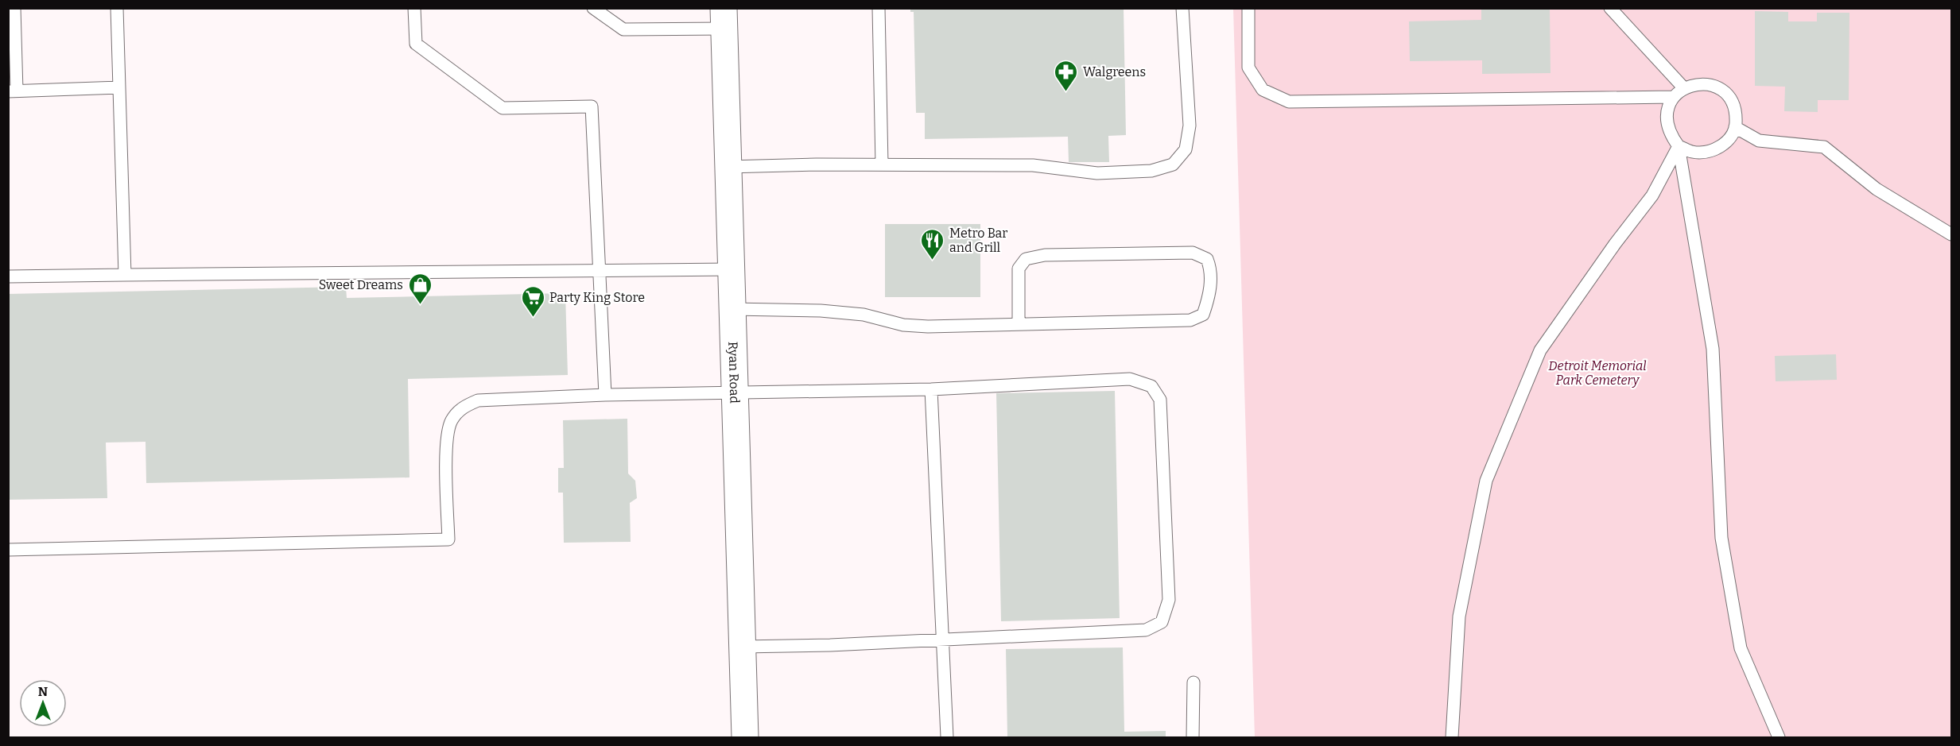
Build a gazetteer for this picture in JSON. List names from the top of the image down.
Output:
{
  "streets": {
    "main road": ["Ryan Road"]
  },
  "parks": ["Detroit Memorial Park Cemetery"],
  "places": {
    "pharmacy": ["Walgreens"],
    "restaurant": ["Metro Bar and Grill"],
    "shop": ["Sweet Dreams"],
    "supermarket": ["Party King Store"]
  },
  "north": "top"
}
